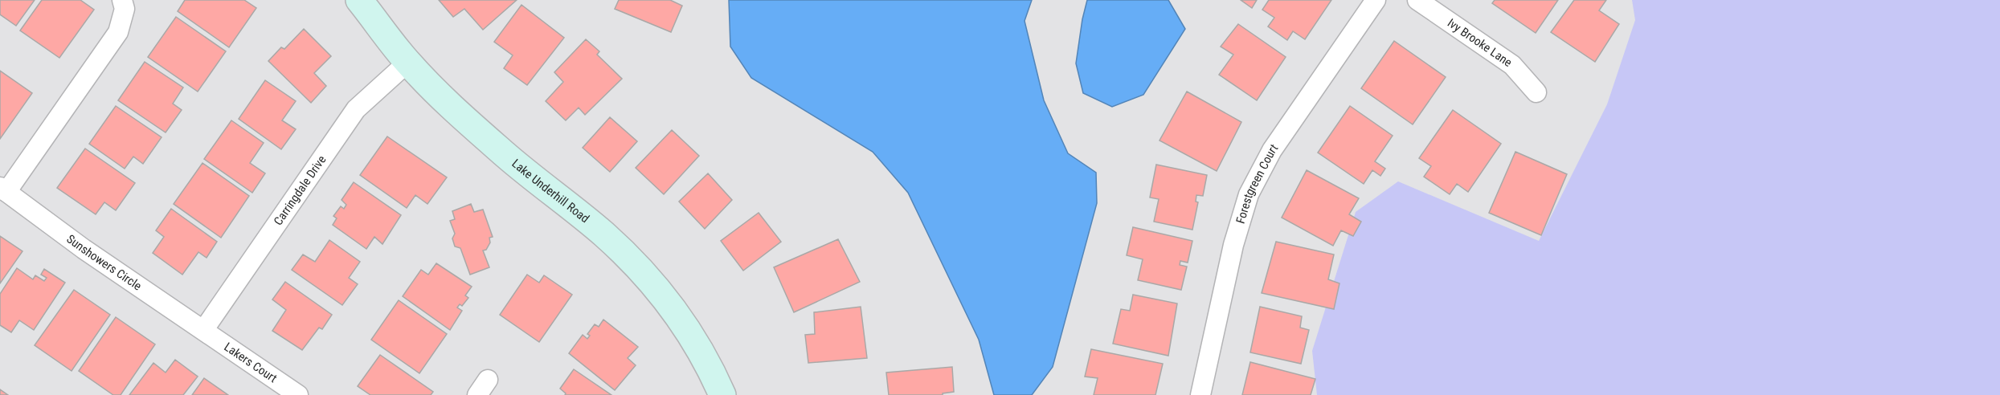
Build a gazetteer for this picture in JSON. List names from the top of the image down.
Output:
{
  "streets": {
    "street": [
      "Ivy Brooke Lane",
      "Forestgreen Court",
      "Carringdale Drive",
      "Lake Underhill Road",
      "Sunshowers Circle",
      "Lakers Court"
    ]
  },
  "crossings": [
    ["Carringdale Drive", "Lake Underhill Road"],
    ["Carringdale Drive", "Sunshowers Circle"],
    ["Carringdale Drive", "Lakers Court"],
    ["Sunshowers Circle", "Lakers Court"]
  ]
}
